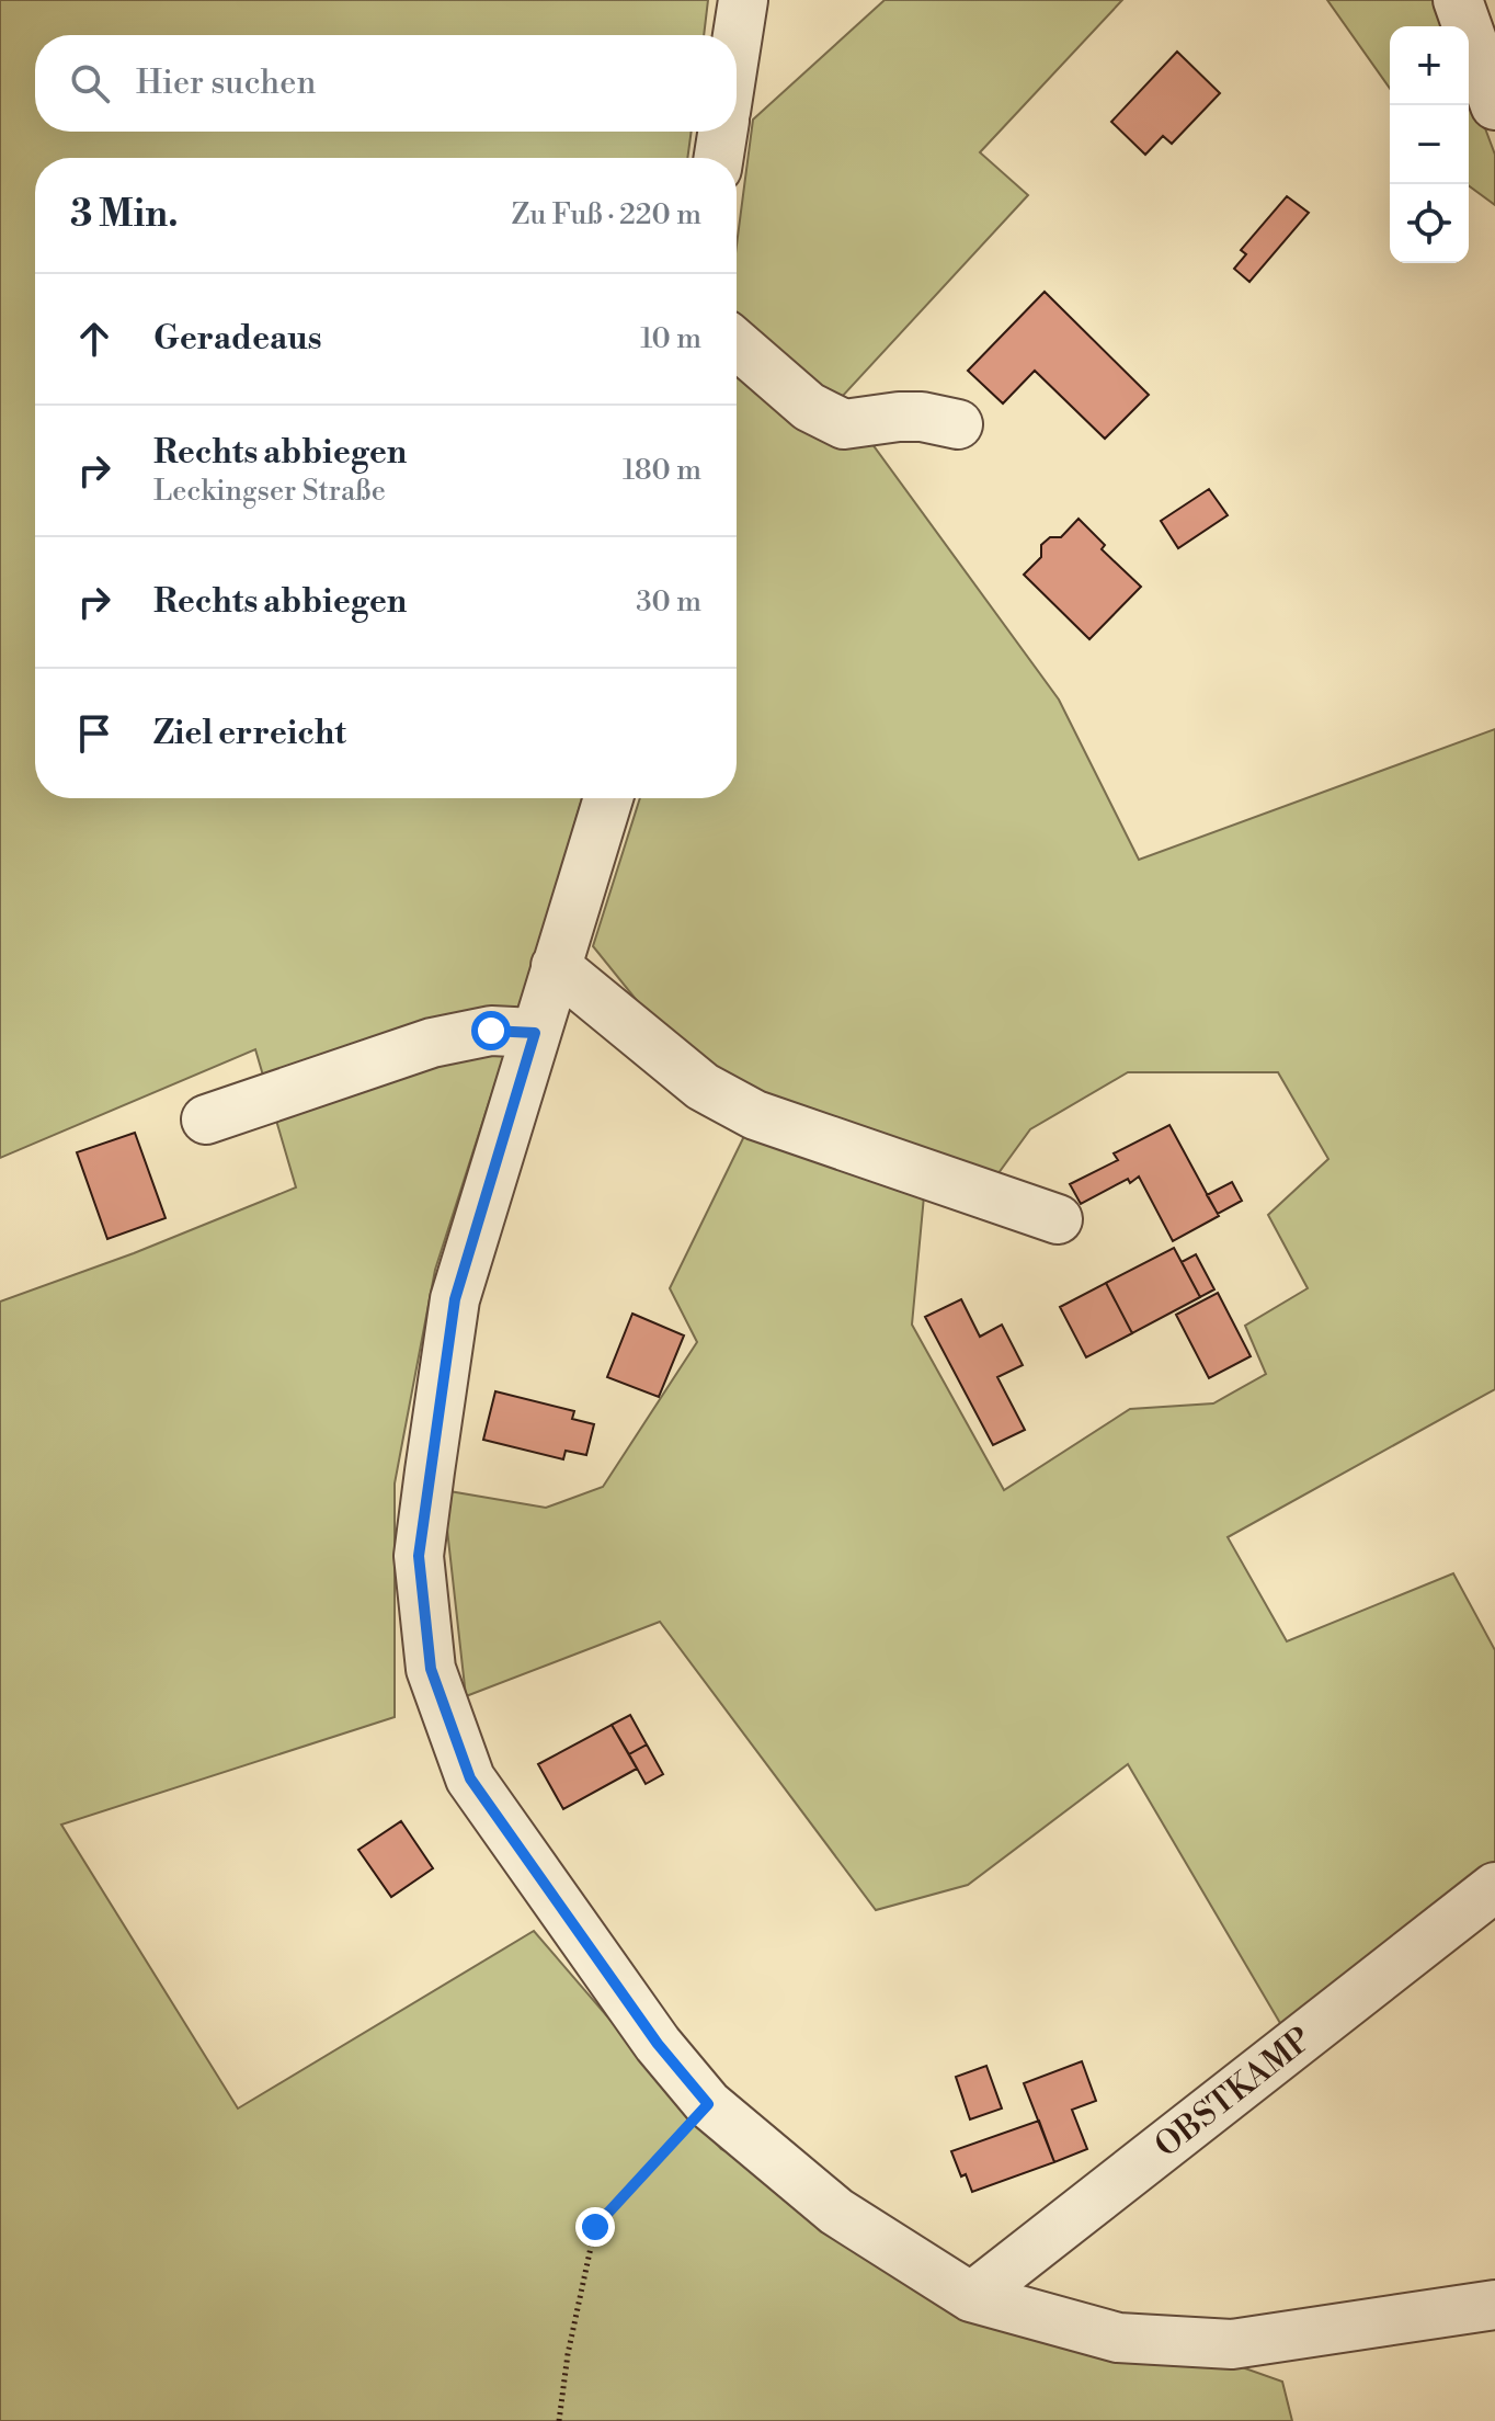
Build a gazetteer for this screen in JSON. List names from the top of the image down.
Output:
{
  "streets": {
    "street": ["OBSTKAMP"]
  },
  "page": {
    "map_buttons": ["+", "−"],
    "search": "Hier suchen",
    "heading": ["3 Min.", "Zu Fuß · 220 m"],
    "list": [
      ["Geradeaus", "10 m"],
      ["Rechts abbiegen", "Leckingser Straße", "180 m"],
      ["Rechts abbiegen", "30 m"],
      "Ziel erreicht"
    ]
  }
}
